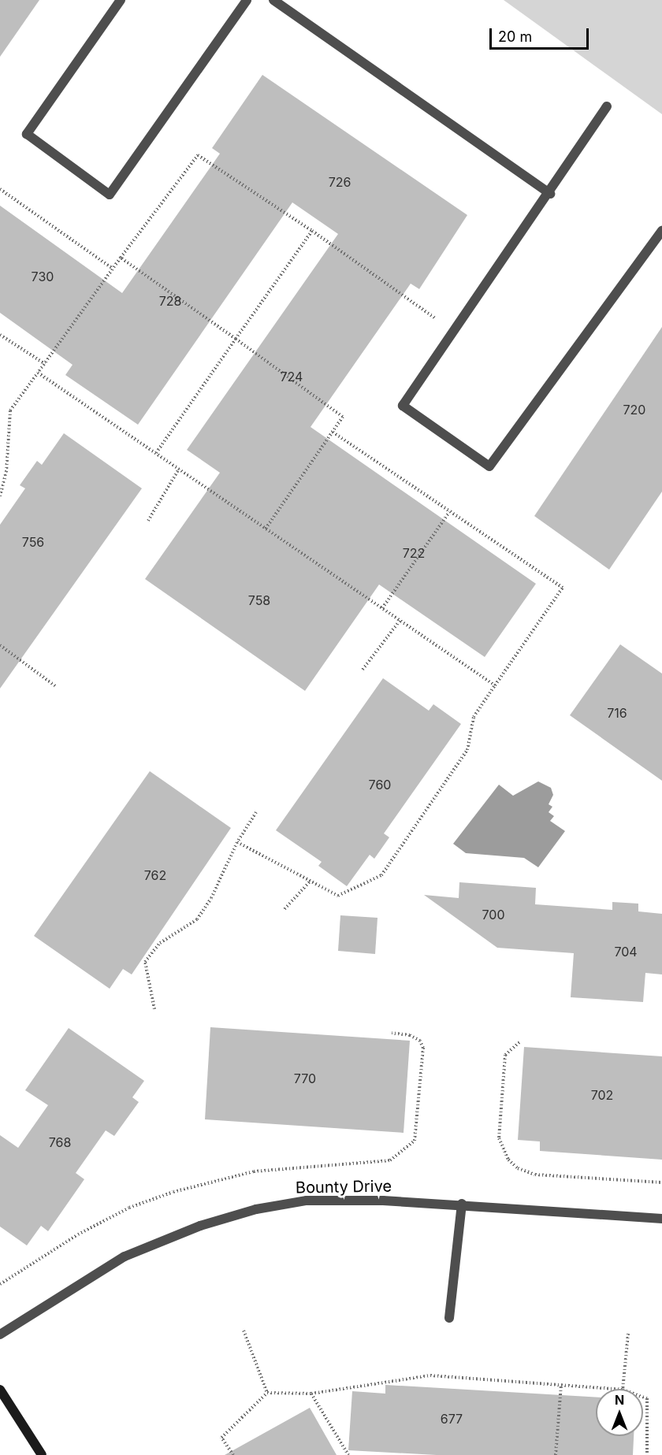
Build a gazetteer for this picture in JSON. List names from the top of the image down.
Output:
{
  "streets": {
    "street": ["Bounty Drive"]
  },
  "house_numbers": [
    "726",
    "730",
    "728",
    "724",
    "720",
    "756",
    "722",
    "758",
    "716",
    "760",
    "762",
    "700",
    "704",
    "770",
    "702",
    "768",
    "677"
  ],
  "scale_bar": "20 m",
  "north": "top"
}
